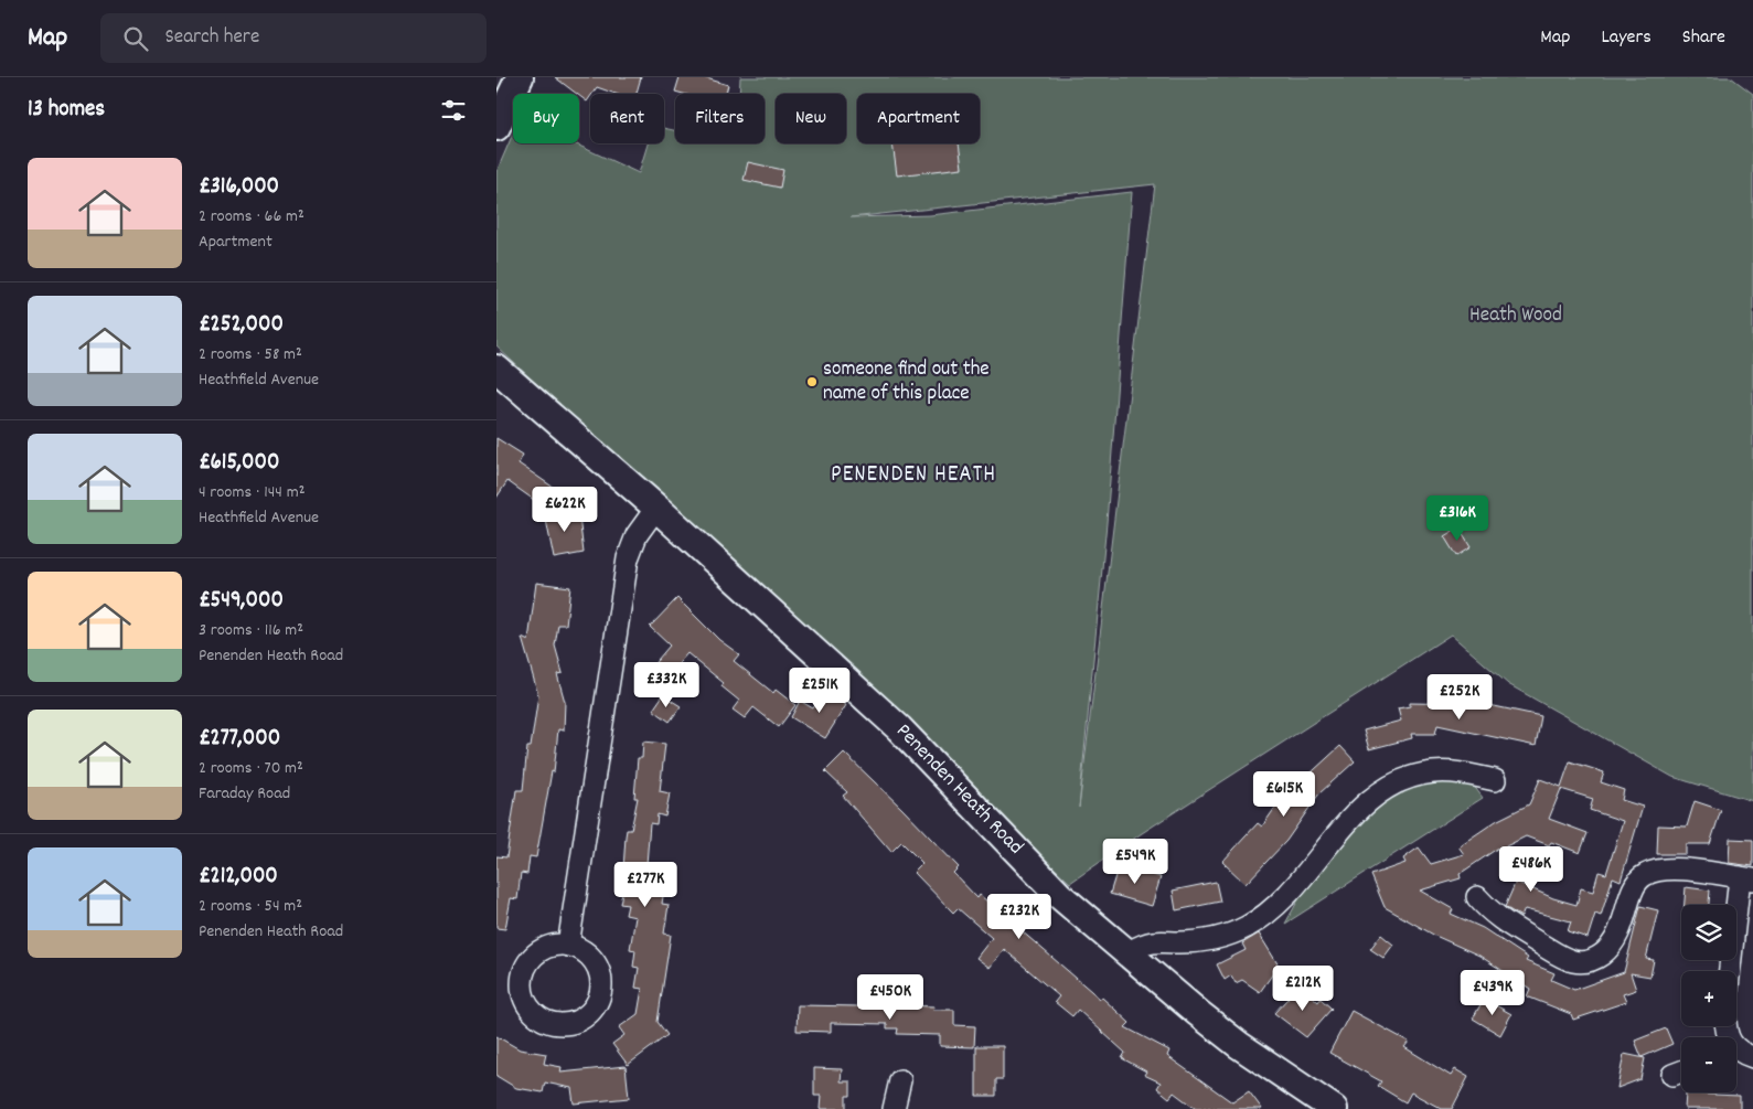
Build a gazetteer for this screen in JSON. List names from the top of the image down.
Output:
{
  "streets": {
    "street": ["Penenden Heath Road"]
  },
  "districts": ["PENENDEN HEATH"],
  "parks": ["Heath Wood"],
  "places": ["someone find out the name of this place"],
  "page": {
    "header": "Map",
    "search": "Search here",
    "nav": ["Map", "Layers", "Share"],
    "heading": "13 homes",
    "chip": [
      "Buy",
      "Rent",
      "Filters",
      "New",
      "Apartment"
    ],
    "list": [
      {
        "name": "£316,000",
        "note": "2 rooms · 66 m² · Apartment"
      },
      {
        "name": "£252,000",
        "note": "2 rooms · 58 m² · Heathfield Avenue"
      },
      {
        "name": "£615,000",
        "note": "4 rooms · 144 m² · Heathfield Avenue"
      },
      {
        "name": "£549,000",
        "note": "3 rooms · 116 m² · Penenden Heath Road"
      },
      {
        "name": "£277,000",
        "note": "2 rooms · 70 m² · Faraday Road"
      },
      {
        "name": "£212,000",
        "note": "2 rooms · 54 m² · Penenden Heath Road"
      }
    ],
    "price": [
      "£622K",
      "£316K",
      "£332K",
      "£251K",
      "£252K",
      "£615K",
      "£549K",
      "£486K",
      "£277K",
      "£232K",
      "£212K",
      "£439K",
      "£450K"
    ],
    "map_buttons": ["+", "−"]
  }
}
